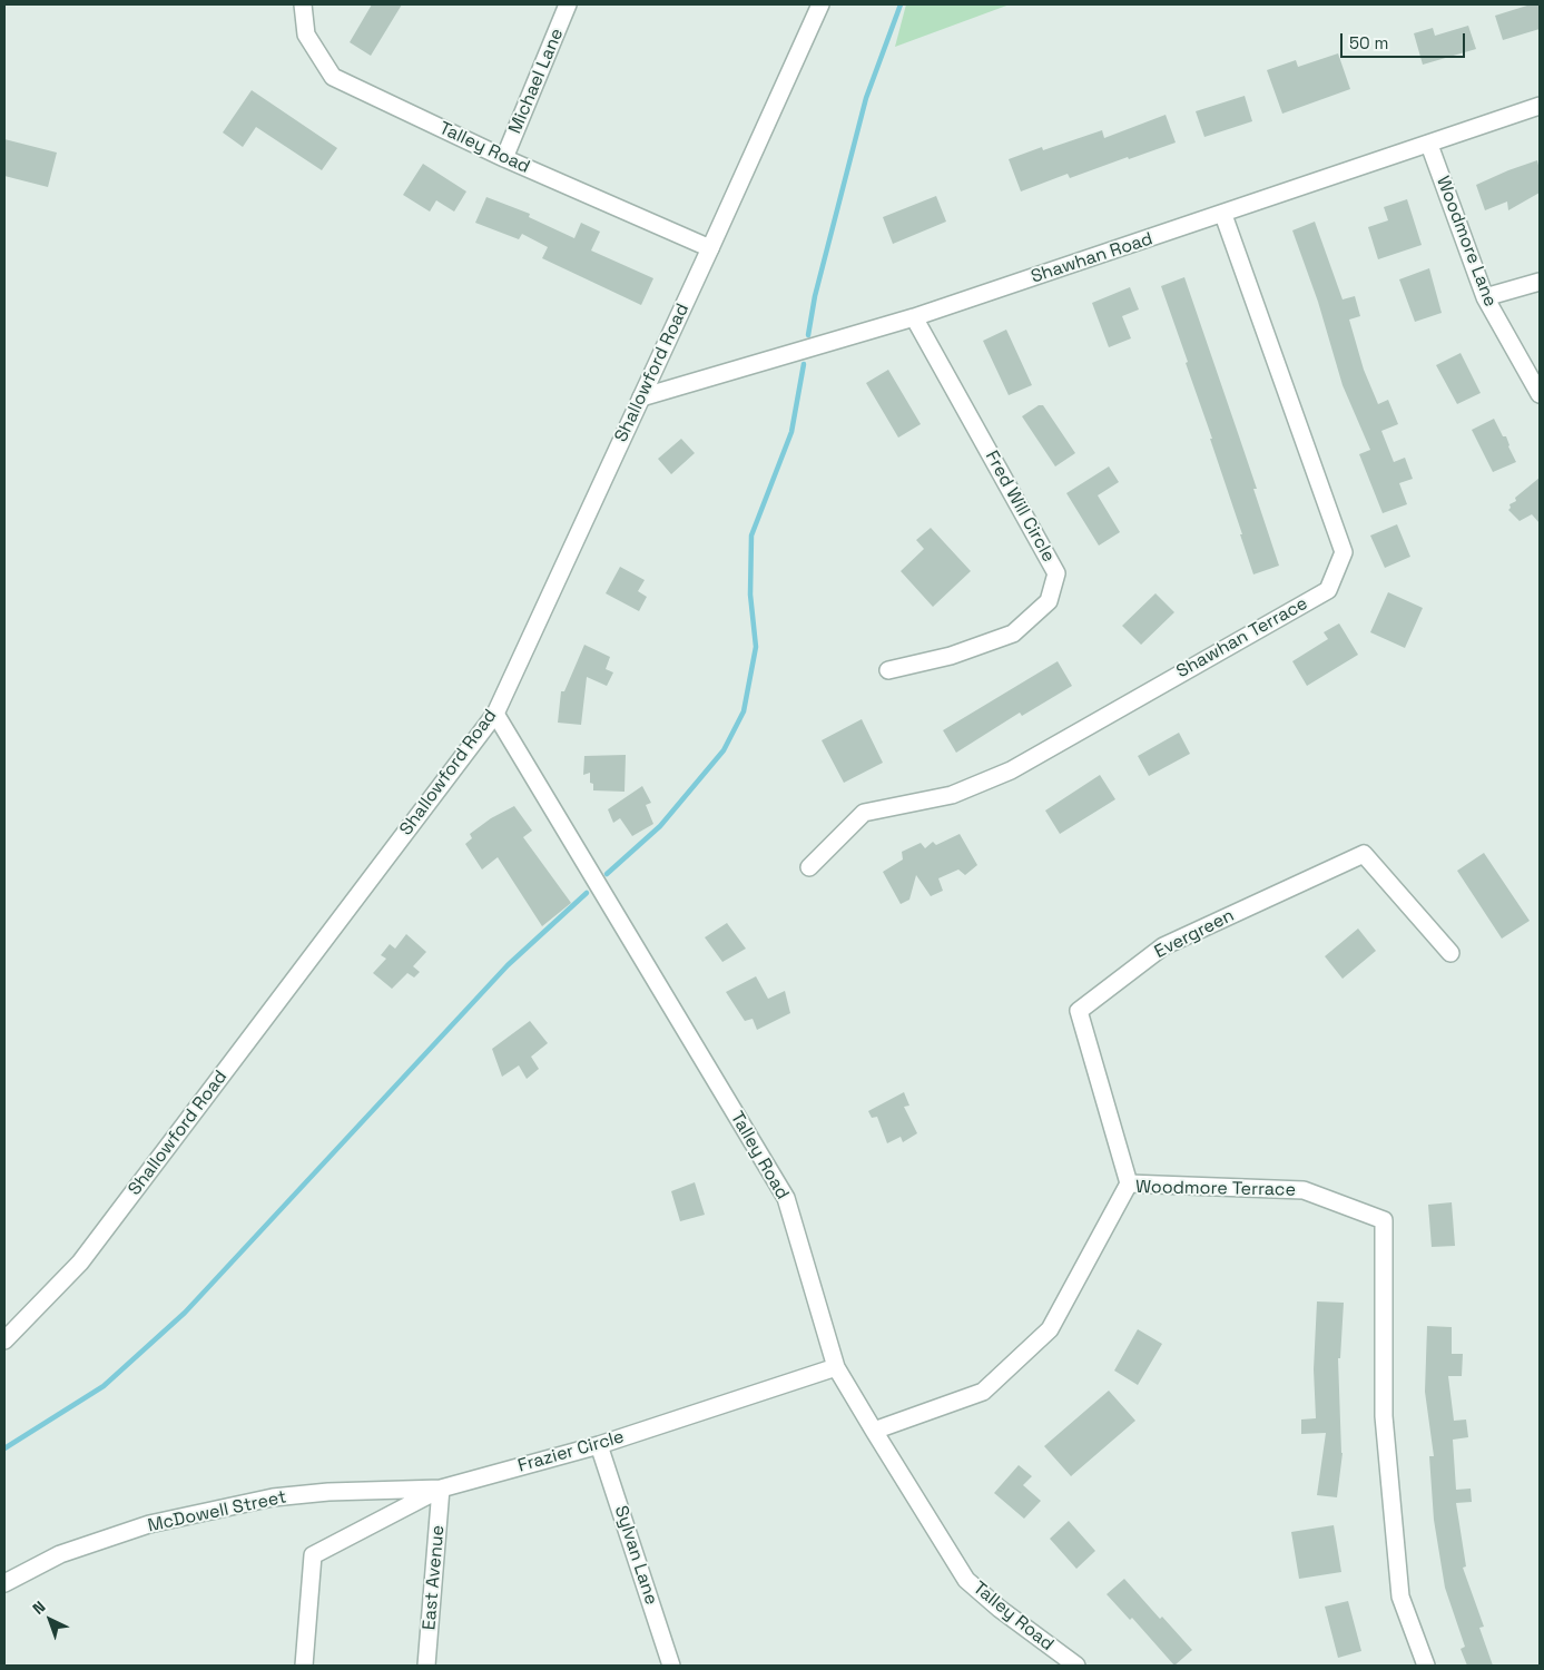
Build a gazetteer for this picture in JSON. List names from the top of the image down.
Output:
{
  "streets": {
    "street": [
      "Michael Lane",
      "Talley Road",
      "Woodmore Lane",
      "Shawhan Road",
      "Shallowford Road",
      "Fred Will Circle",
      "Shawhan Terrace",
      "Evergreen",
      "Woodmore Terrace",
      "Frazier Circle",
      "McDowell Street",
      "Sylvan Lane",
      "East Avenue"
    ]
  },
  "crossings": [
    ["Michael Lane", "Talley Road"],
    ["Talley Road", "Shallowford Road"],
    ["Talley Road", "Woodmore Terrace"],
    ["Talley Road", "Frazier Circle"],
    ["Woodmore Lane", "Shawhan Road"],
    ["Shawhan Road", "Shallowford Road"],
    ["Shawhan Road", "Fred Will Circle"],
    ["Shawhan Road", "Shawhan Terrace"],
    ["Evergreen", "Woodmore Terrace"],
    ["Frazier Circle", "McDowell Street"],
    ["Frazier Circle", "Sylvan Lane"],
    ["Frazier Circle", "East Avenue"],
    ["McDowell Street", "East Avenue"]
  ],
  "scale_bar": "50 m",
  "north": "top left"
}
